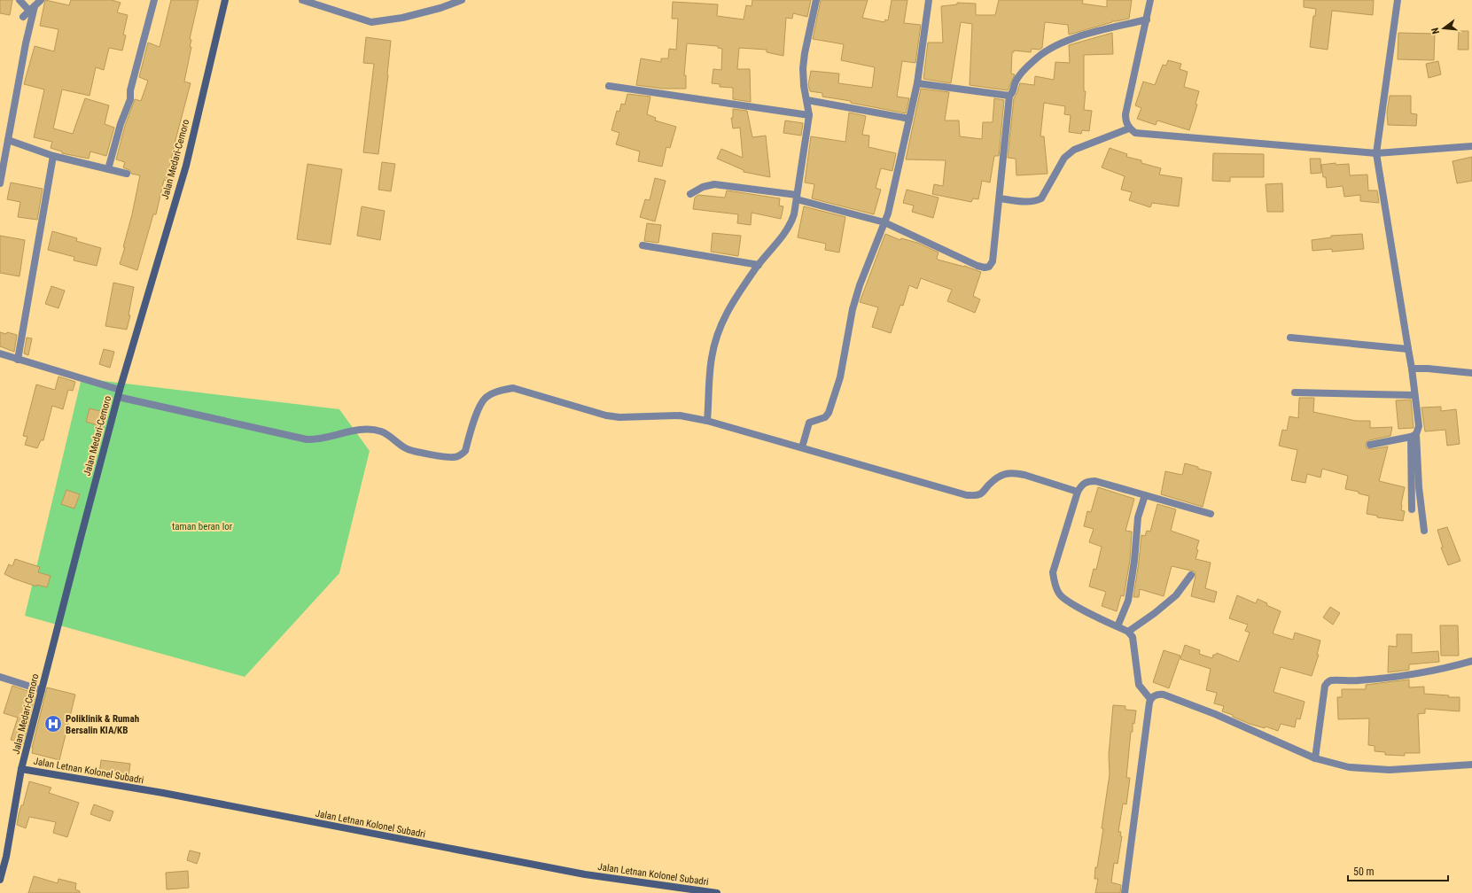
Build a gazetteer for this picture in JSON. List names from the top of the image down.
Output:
{
  "streets": {
    "street": ["Jalan Medari-Cemoro", "Jalan Letnan Kolonel Subadri"]
  },
  "crossings": [
    ["Jalan Medari-Cemoro", "Jalan Letnan Kolonel Subadri"]
  ],
  "parks": ["taman beran lor"],
  "places": {
    "hospital": ["Poliklinik & Rumah Bersalin KIA/KB"]
  },
  "scale_bar": "50 m",
  "north": "left"
}
